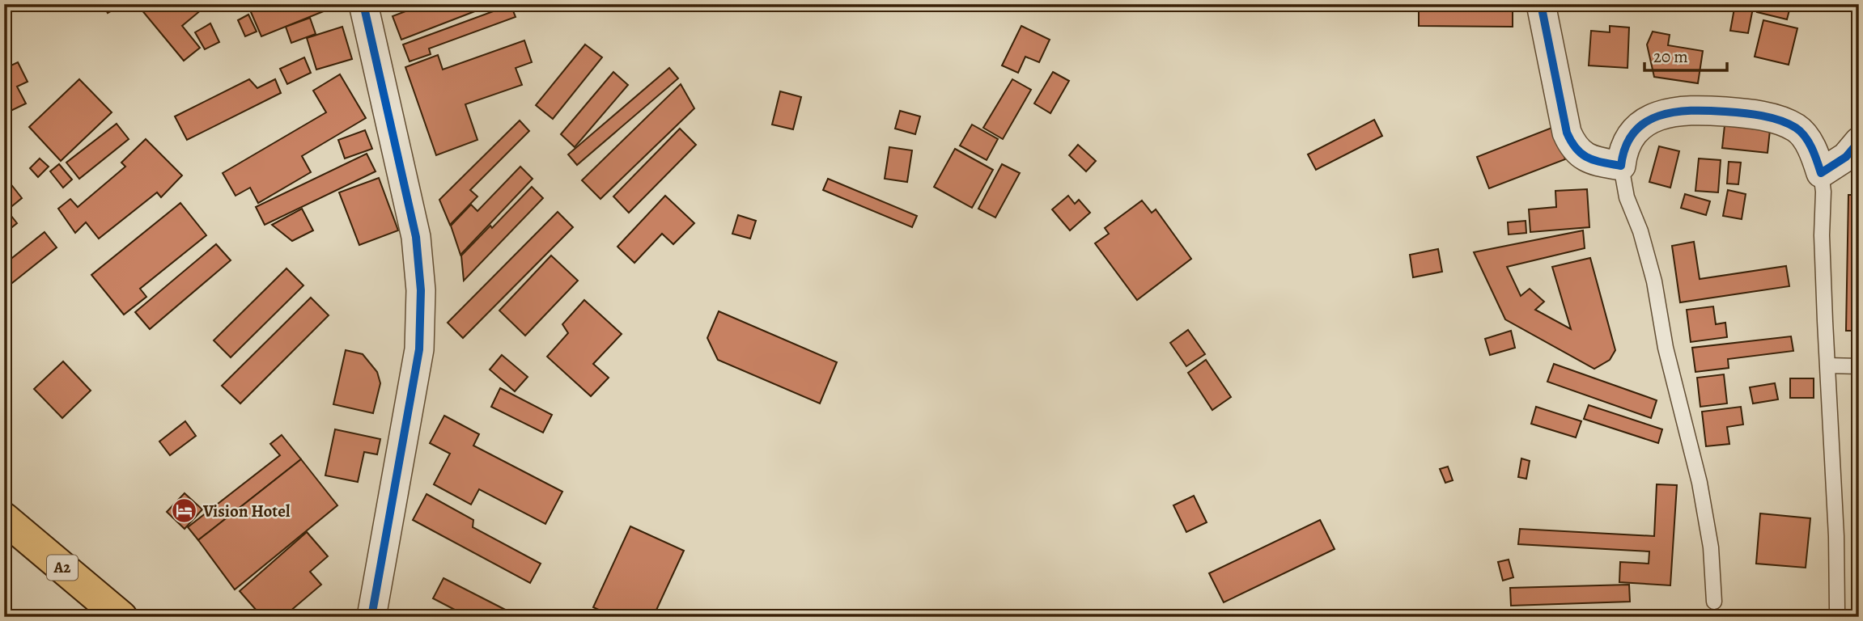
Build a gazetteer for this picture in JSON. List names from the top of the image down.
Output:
{
  "streets": {
    "highway": ["A2"]
  },
  "places": {
    "hotel": ["Vision Hotel"]
  },
  "scale_bar": "20 m"
}
